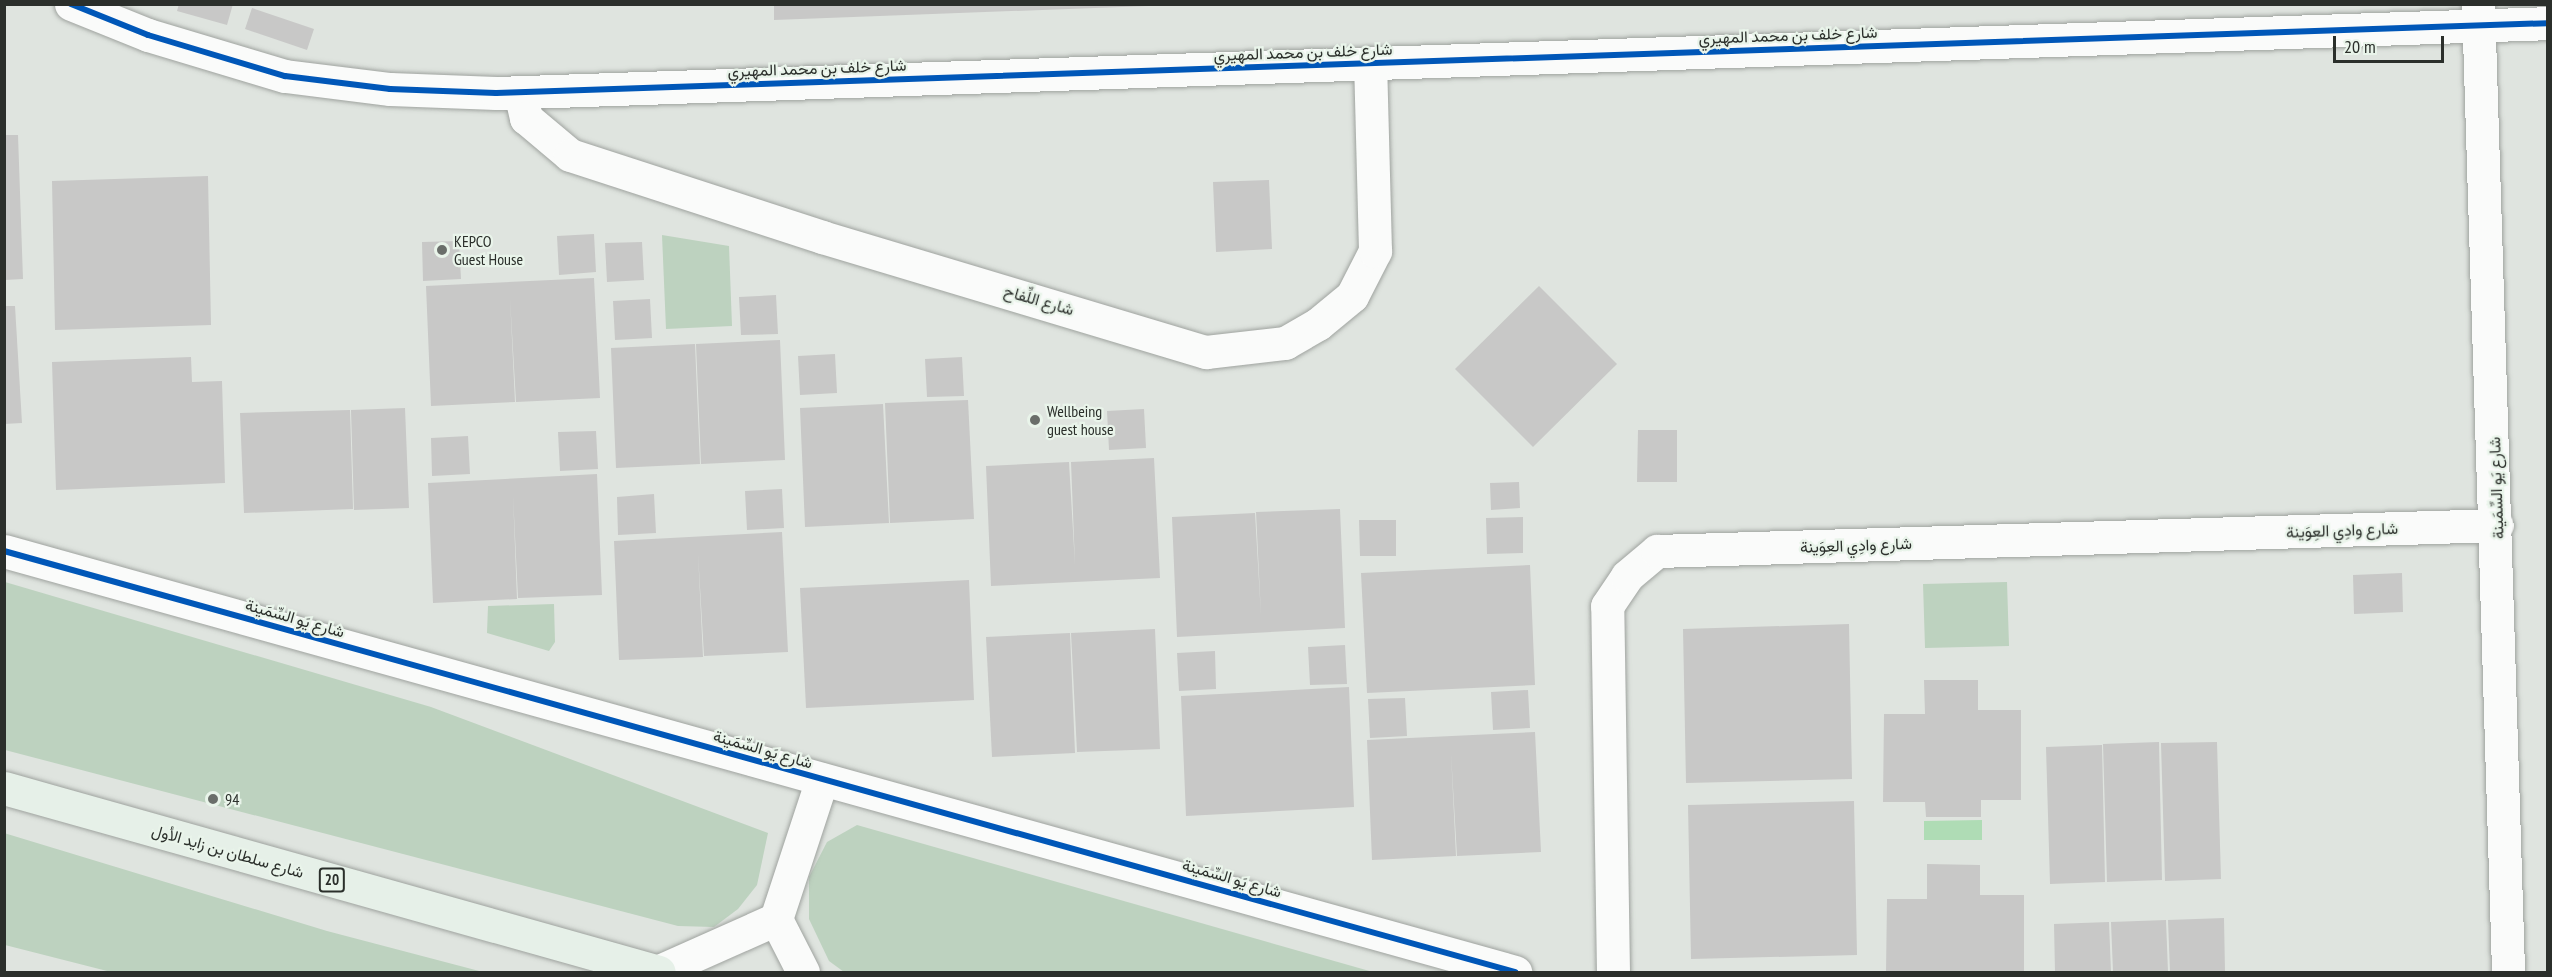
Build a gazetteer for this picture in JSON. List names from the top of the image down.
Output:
{
  "streets": {
    "main road": ["شارع سلطان بن زايد الأول", "20"],
    "street": [
      "شارع خلف بن محمد المهيري",
      "شارع اللِّفاح",
      "شارع يَو السِّمَينة",
      "شارع وادِي العِوَينة"
    ]
  },
  "crossings": [
    ["شارع خلف بن محمد المهيري", "شارع اللِّفاح"],
    ["شارع خلف بن محمد المهيري", "شارع يَو السِّمَينة"],
    ["شارع يَو السِّمَينة", "شارع وادِي العِوَينة"]
  ],
  "places": ["KEPCO Guest House", "Wellbeing guest house", "94"],
  "scale_bar": "20 m"
}
